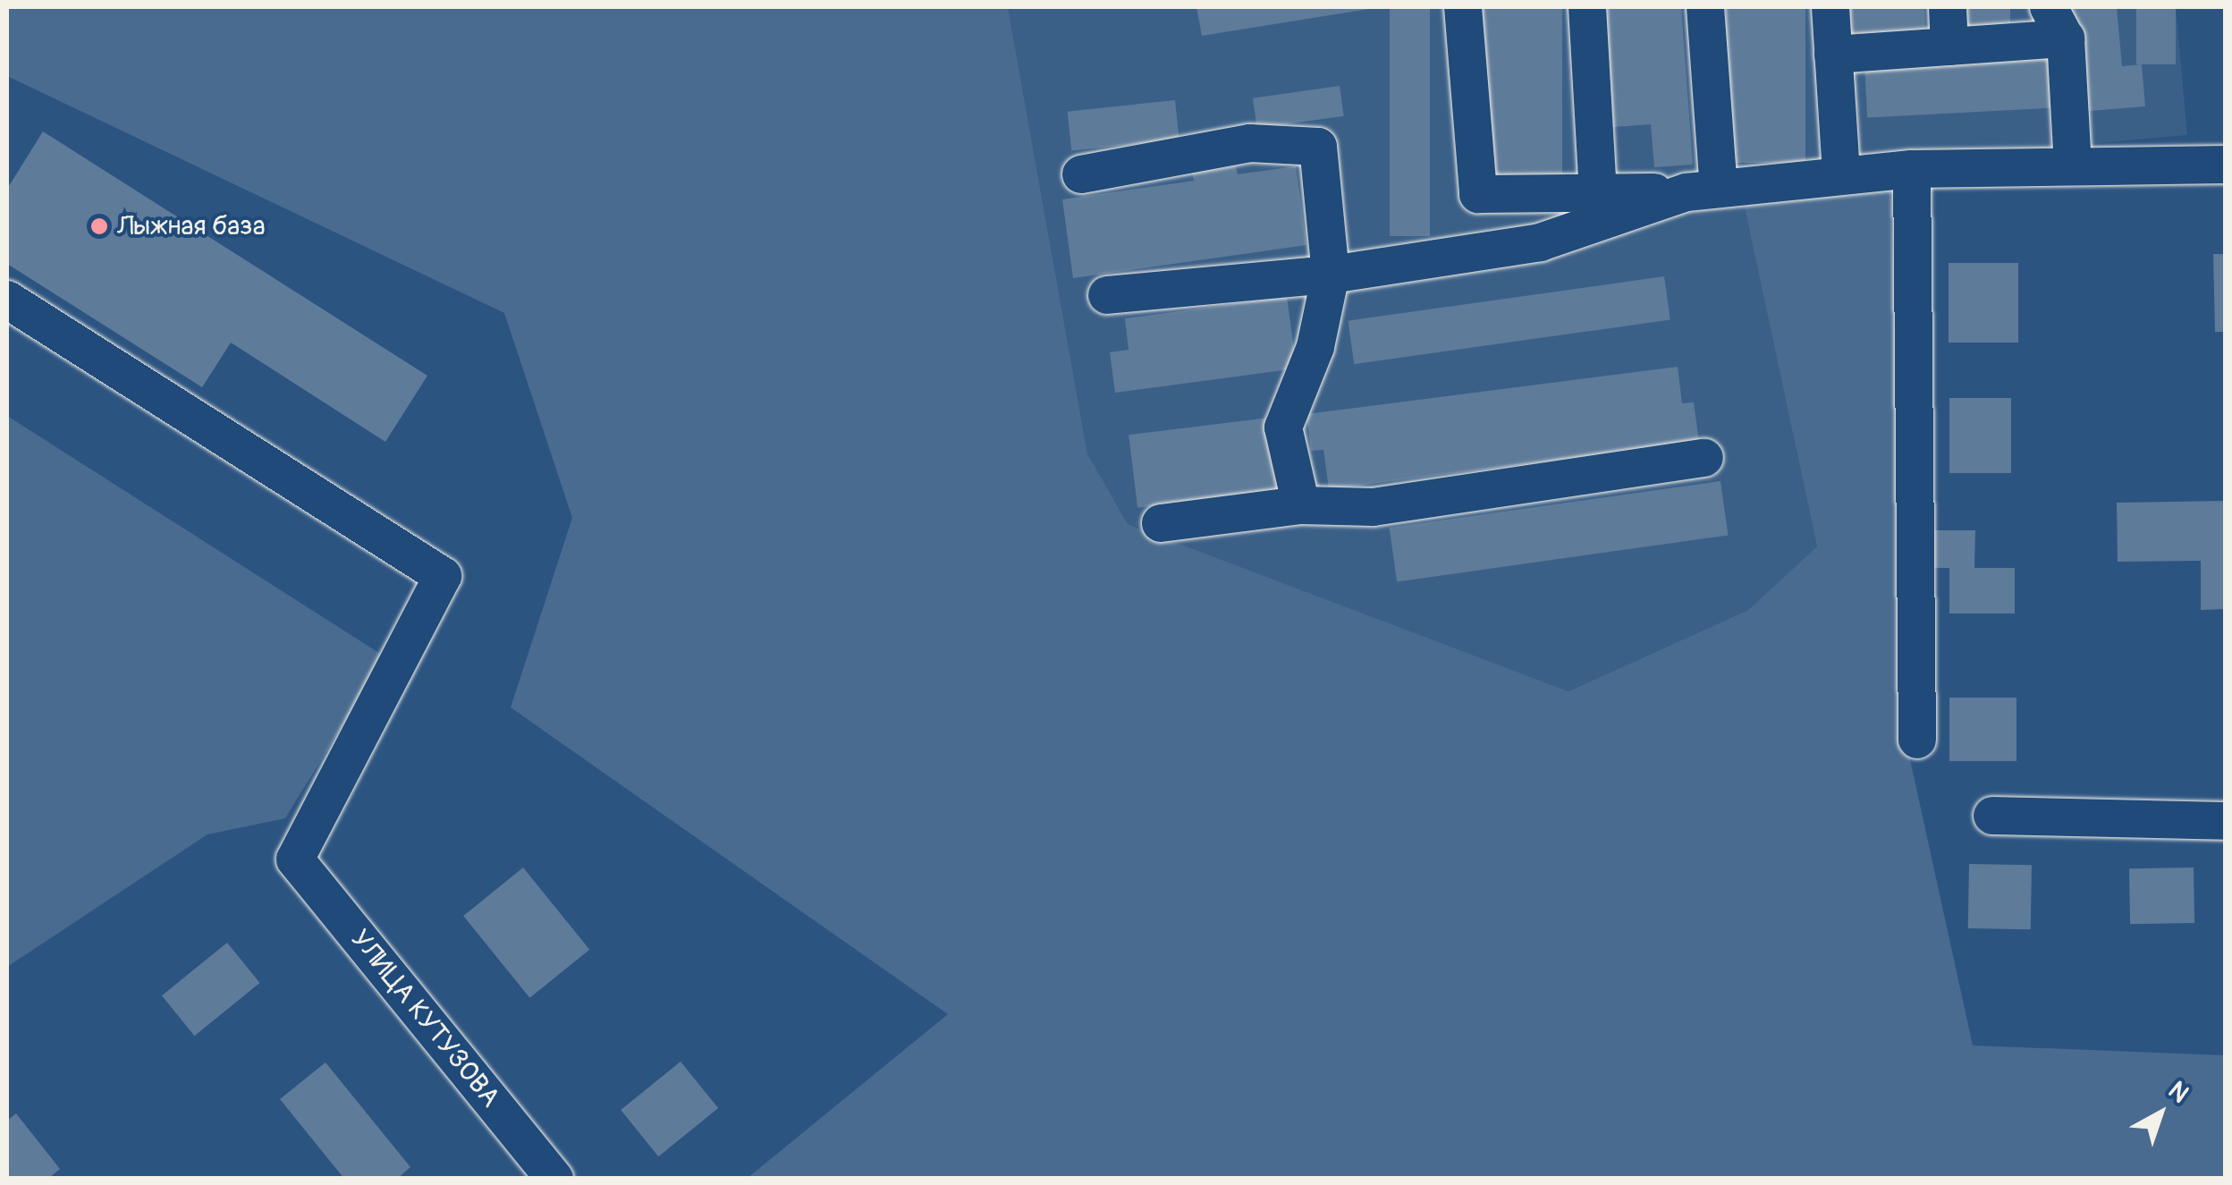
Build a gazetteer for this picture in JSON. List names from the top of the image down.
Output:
{
  "streets": {
    "street": ["УЛИЦА КУТУЗОВА"]
  },
  "places": ["Лыжная база"],
  "north": "top right"
}
